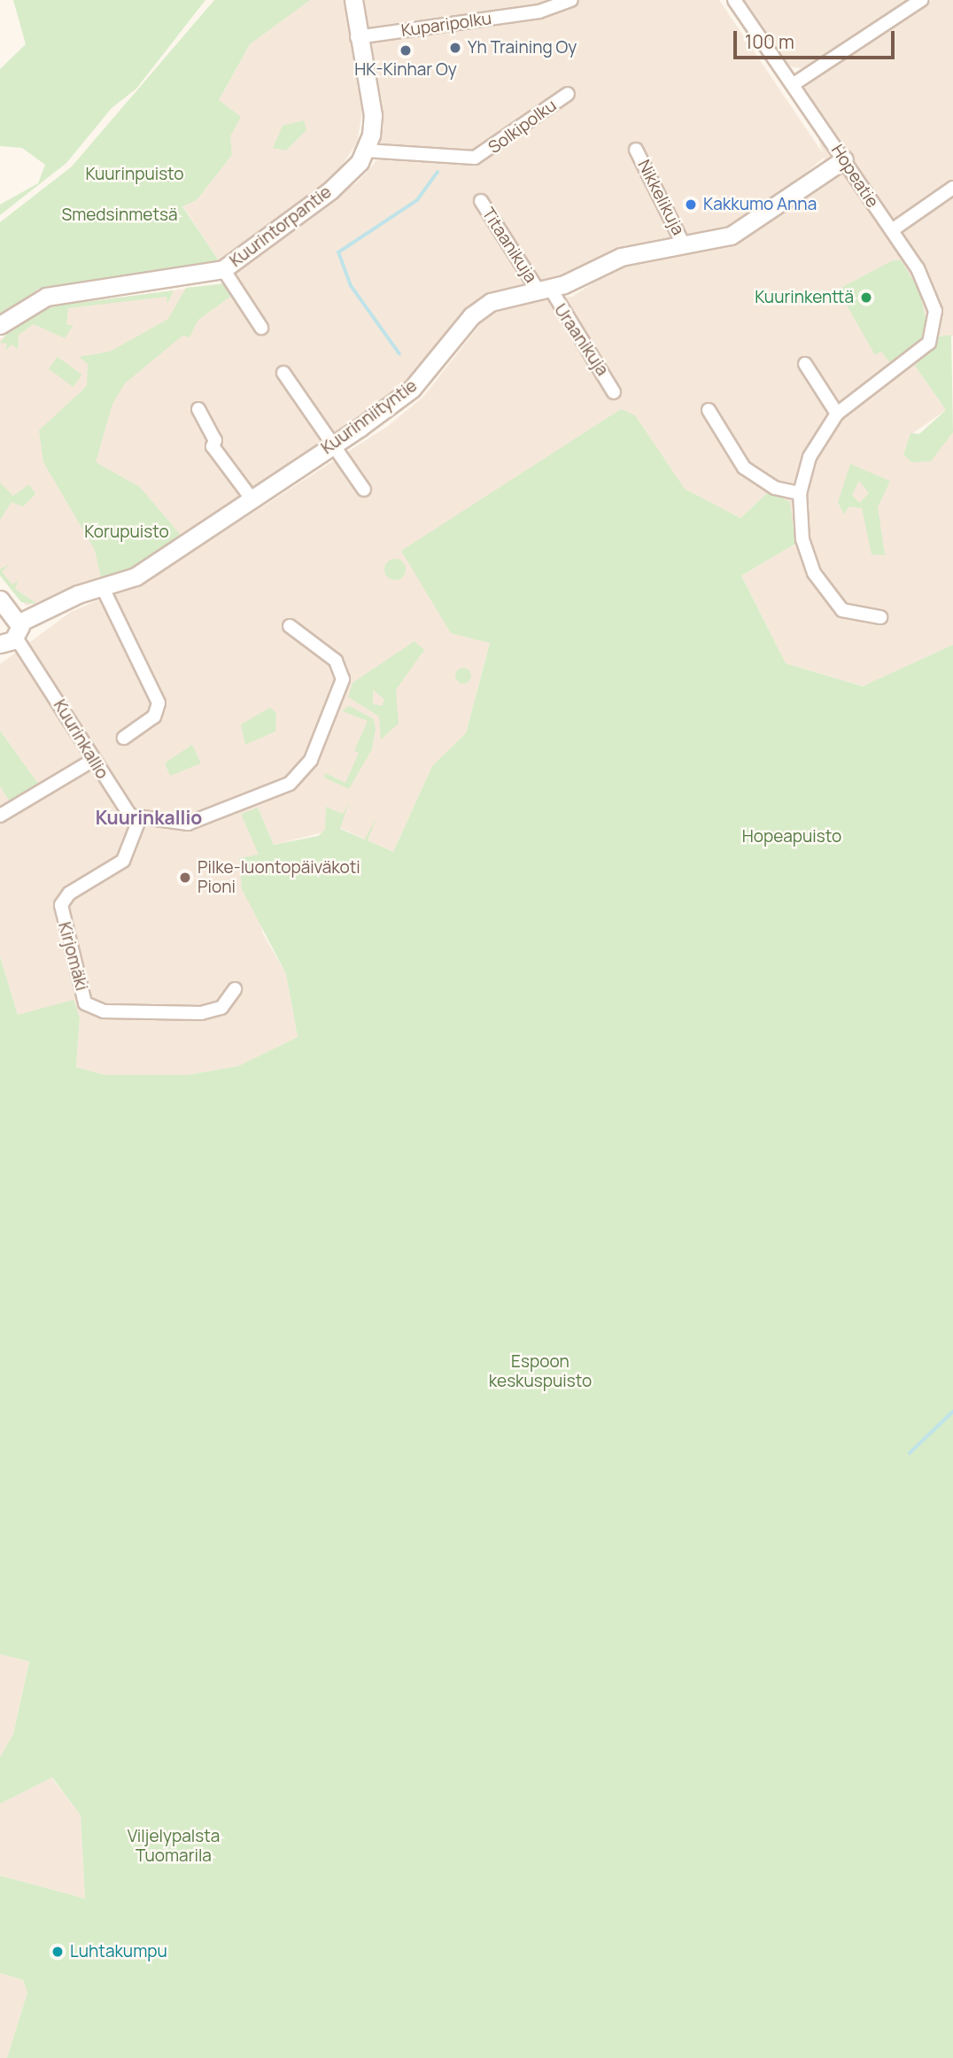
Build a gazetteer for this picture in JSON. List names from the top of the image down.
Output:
{
  "streets": {
    "street": [
      "Kuparipolku",
      "Solkipolku",
      "Hopeatie",
      "Nikkelikuja",
      "Kuurintorpantie",
      "Titaanikuja",
      "Uraanikuja",
      "Kuurinniityntie",
      "Kuurinkallio",
      "Kirjomäki"
    ]
  },
  "crossings": [
    ["Solkipolku", "Kuurintorpantie"],
    ["Hopeatie", "Kuurinniityntie"],
    ["Nikkelikuja", "Kuurinniityntie"],
    ["Titaanikuja", "Uraanikuja"],
    ["Titaanikuja", "Kuurinniityntie"],
    ["Uraanikuja", "Kuurinniityntie"],
    ["Kuurinniityntie", "Kuurinkallio"],
    ["Kuurinkallio", "Kirjomäki"]
  ],
  "districts": ["Kuurinkallio"],
  "parks": [
    "Kuurinpuisto",
    "Smedsinmetsä",
    "Korupuisto",
    "Hopeapuisto",
    "Espoon keskuspuisto",
    "Viljelypalsta Tuomarila"
  ],
  "places": [
    "Yh Training Oy",
    "HK-Kinhar Oy",
    "Kakkumo Anna",
    "Kuurinkenttä",
    "Pilke-luontopäiväkoti Pioni",
    "Luhtakumpu"
  ],
  "scale_bar": "100 m"
}
